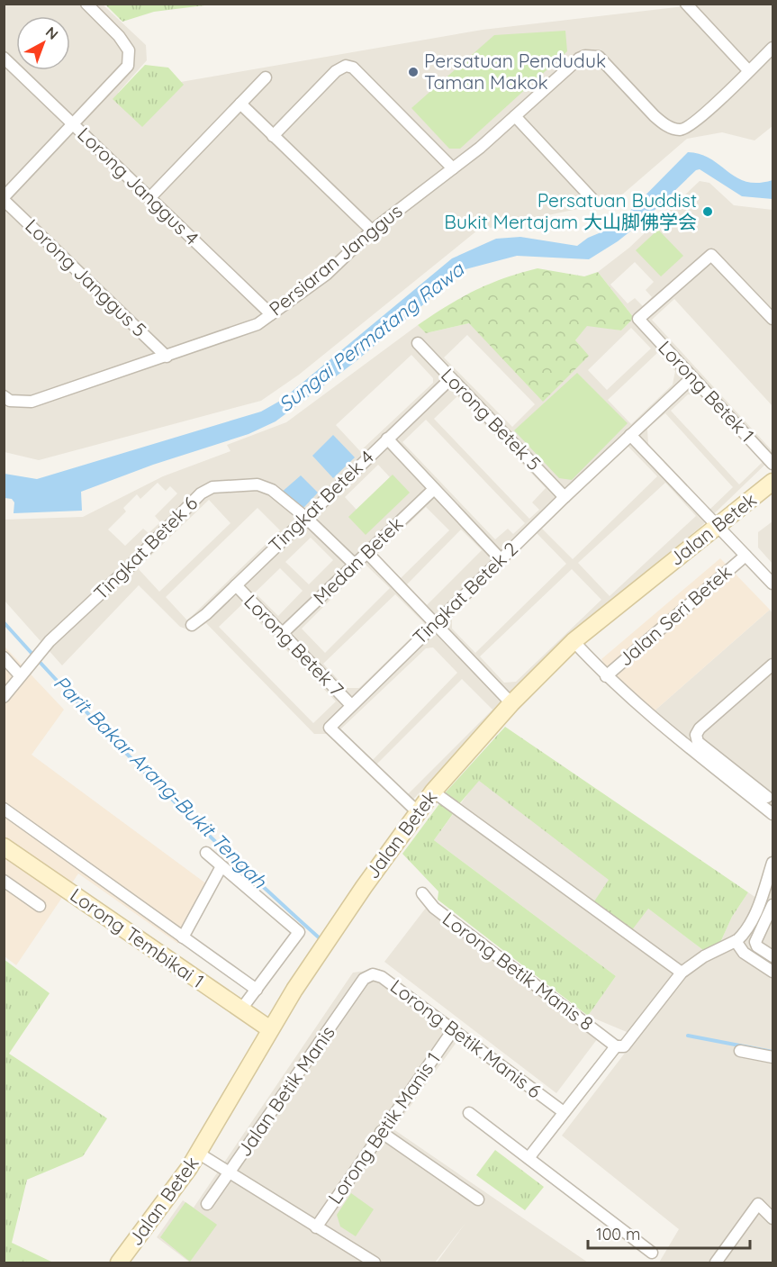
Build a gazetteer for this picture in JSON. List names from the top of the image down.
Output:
{
  "streets": {
    "street": [
      "Lorong Janggus 4",
      "Persiaran Janggus",
      "Lorong Janggus 5",
      "Lorong Betek 1",
      "Lorong Betek 5",
      "Tingkat Betek 4",
      "Jalan Betek",
      "Tingkat Betek 6",
      "Medan Betek",
      "Tingkat Betek 2",
      "Jalan Seri Betek",
      "Lorong Betek 7",
      "Lorong Tembikai 1",
      "Lorong Betik Manis 8",
      "Lorong Betik Manis 6",
      "Jalan Betik Manis",
      "Lorong Betik Manis 1"
    ]
  },
  "crossings": [
    ["Lorong Janggus 4", "Persiaran Janggus"],
    ["Persiaran Janggus", "Lorong Janggus 5"],
    ["Lorong Betek 1", "Tingkat Betek 2"],
    ["Lorong Betek 5", "Tingkat Betek 4"],
    ["Lorong Betek 5", "Tingkat Betek 2"],
    ["Tingkat Betek 4", "Tingkat Betek 6"],
    ["Tingkat Betek 4", "Lorong Betek 7"],
    ["Jalan Betek", "Tingkat Betek 2"],
    ["Jalan Betek", "Lorong Tembikai 1"],
    ["Tingkat Betek 6", "Medan Betek"],
    ["Medan Betek", "Lorong Betek 7"],
    ["Tingkat Betek 2", "Lorong Betek 7"],
    ["Lorong Betik Manis 6", "Jalan Betik Manis"],
    ["Lorong Betik Manis 6", "Lorong Betik Manis 1"]
  ],
  "water": ["Sungai Permatang Rawa", "Parit Bakar Arang-Bukit Tengah"],
  "places": ["Persatuan Penduduk Taman Makok", "Persatuan Buddist Bukit Mertajam 大山脚佛学会"],
  "scale_bar": "100 m",
  "north": "top right"
}
